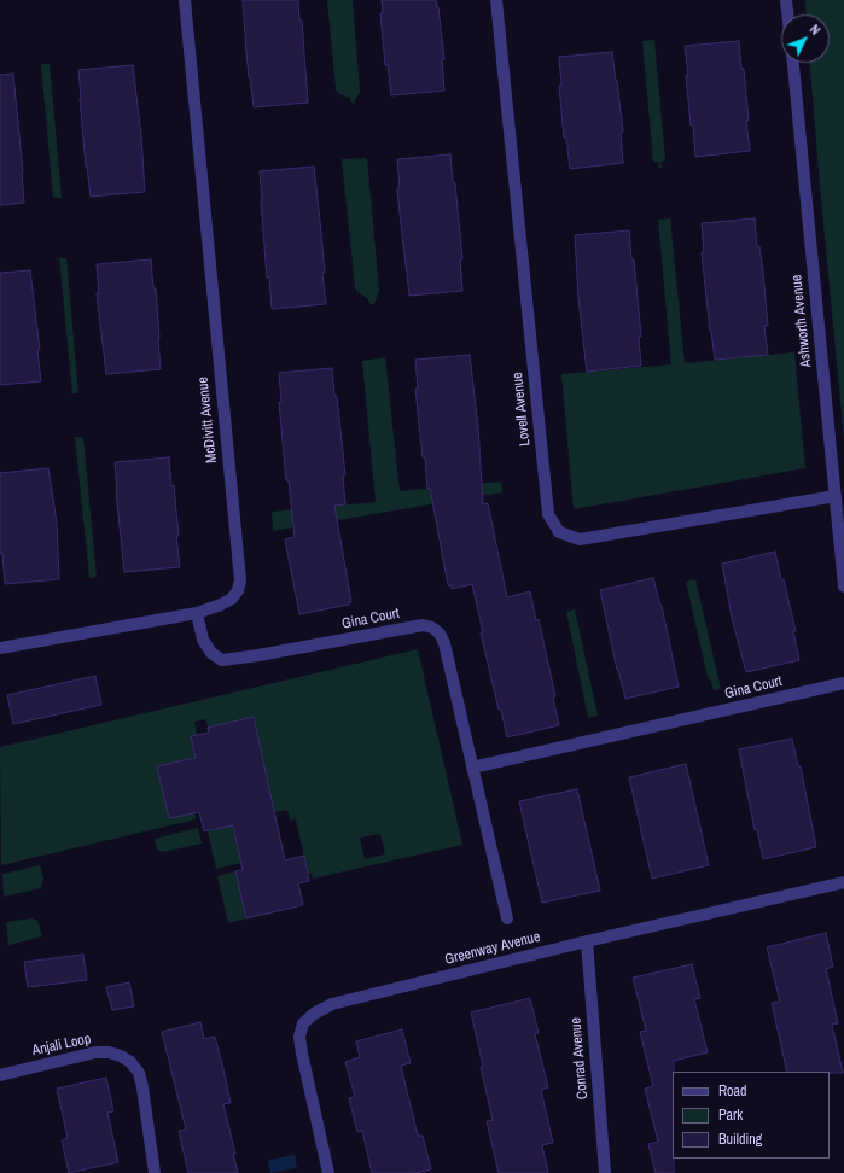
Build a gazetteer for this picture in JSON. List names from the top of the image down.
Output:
{
  "streets": {
    "street": [
      "Ashworth Avenue",
      "Lovell Avenue",
      "McDivitt Avenue",
      "Gina Court",
      "Greenway Avenue",
      "Anjali Loop",
      "Conrad Avenue"
    ]
  },
  "crossings": [
    ["Ashworth Avenue", "Lovell Avenue"],
    ["McDivitt Avenue", "Gina Court"],
    ["Greenway Avenue", "Conrad Avenue"]
  ],
  "legend": ["Road", "Park", "Building"],
  "north": "top right"
}
